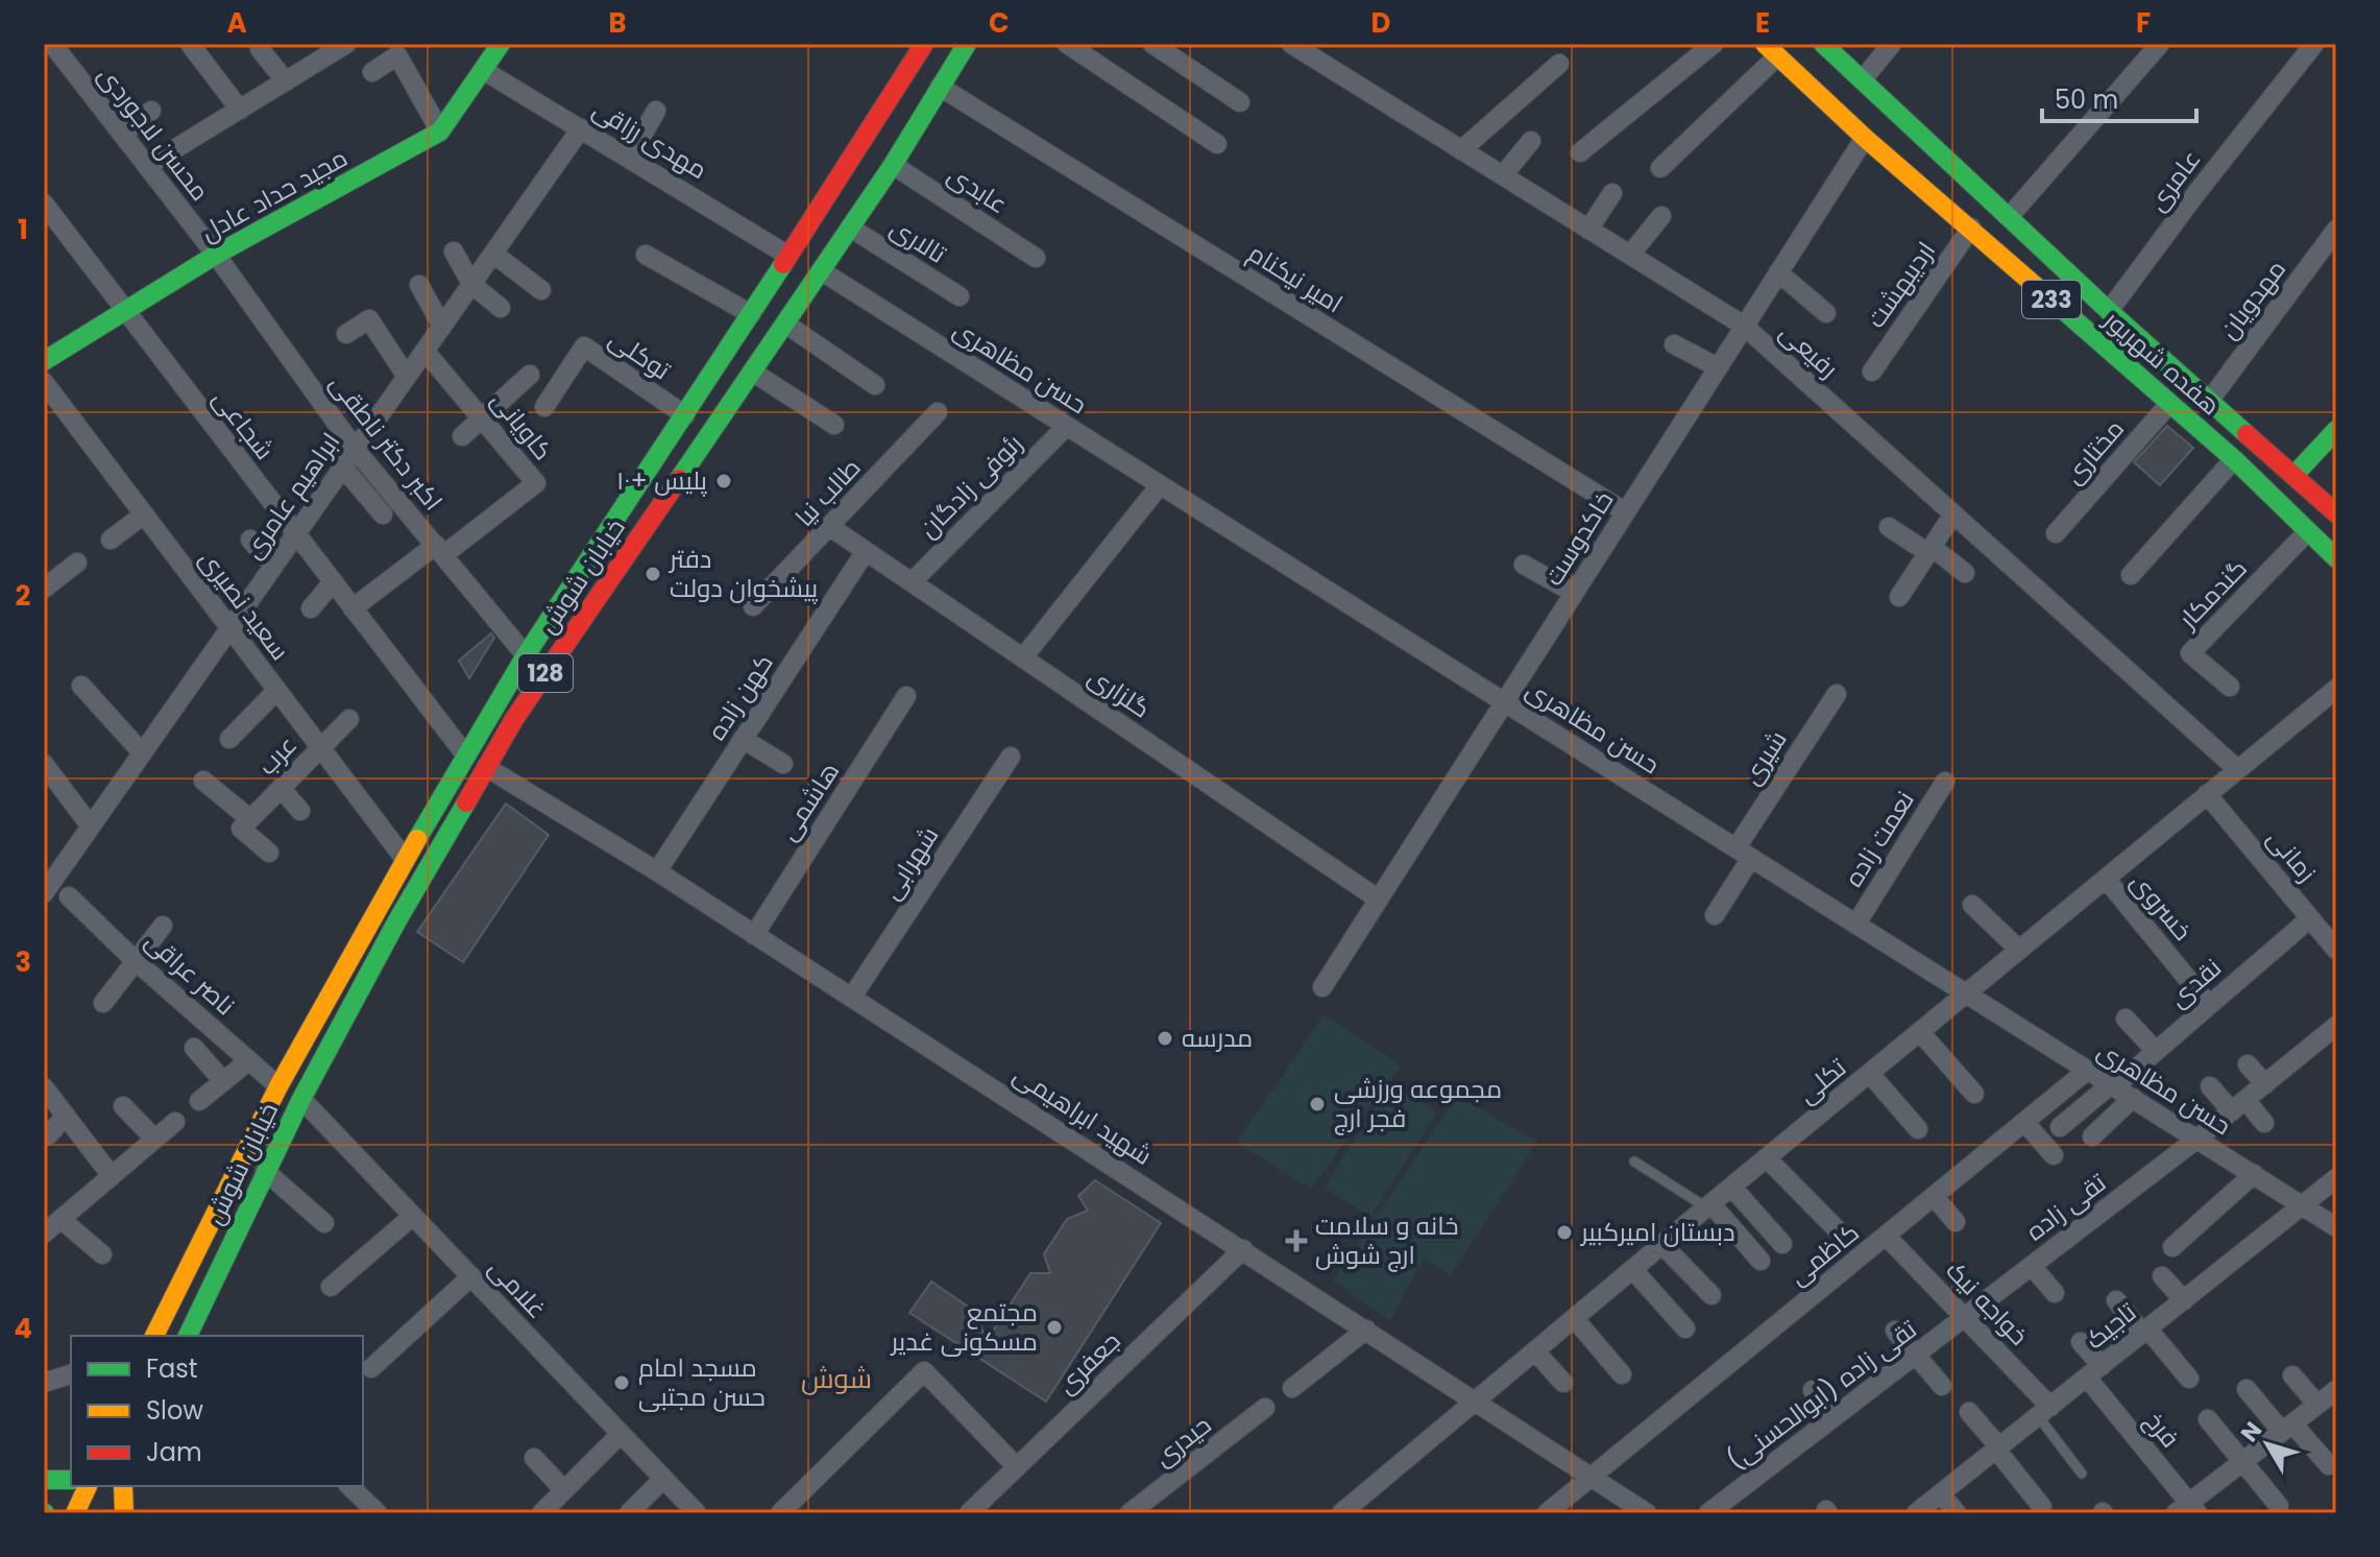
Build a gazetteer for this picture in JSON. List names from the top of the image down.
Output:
{
  "streets": {
    "main road": [
      "مجید حداد عادل",
      "233",
      "هفده شهریور",
      "خیابان شوش",
      "128"
    ],
    "street": [
      "محسن لاجوردی",
      "مهدی رزاقی",
      "عامری",
      "عابدی",
      "تالاری",
      "امیر نیکنام",
      "اردیبهشت",
      "مهدویان",
      "رفیعی",
      "توکلی",
      "حسن مظاهری",
      "شجاعی",
      "کاویانی",
      "اکبر دکتر ناطقی",
      "مختاری",
      "رئوفی زادگان",
      "طالب نیا",
      "ابراهیم عامری",
      "خاکدوست",
      "گندمکار",
      "سعید نصیری",
      "گلزاری",
      "کهن زاده",
      "عرب",
      "شیری",
      "هاشمی",
      "نعمت زاده",
      "زمانی",
      "شهرابی",
      "خسروی",
      "ناصر عراقی",
      "نقدی",
      "تکلی",
      "شهید ابراهیمی",
      "تقی زاده",
      "کاظمی",
      "غلامی",
      "خواجه نیک",
      "تاجیک",
      "جعفری",
      "تقی زاده (ابوالحسنی)",
      "فرخ",
      "حیدری"
    ]
  },
  "crossings": [
    ["محسن لاجوردی", "مجید حداد عادل"],
    ["محسن لاجوردی", "اکبر دکتر ناطقی"],
    ["مهدی رزاقی", "مجید حداد عادل"],
    ["مهدی رزاقی", "ابراهیم عامری"],
    ["مهدی رزاقی", "خیابان شوش"],
    ["عامری", "هفده شهریور"],
    ["عابدی", "خیابان شوش"],
    ["مجید حداد عادل", "شجاعی"],
    ["مجید حداد عادل", "اکبر دکتر ناطقی"],
    ["تالاری", "خیابان شوش"],
    ["امیر نیکنام", "خاکدوست"],
    ["امیر نیکنام", "خیابان شوش"],
    ["اردیبهشت", "هفده شهریور"],
    ["مهدویان", "هفده شهریور"],
    ["رفیعی", "خاکدوست"],
    ["رفیعی", "تکلی"],
    ["توکلی", "خیابان شوش"],
    ["هفده شهریور", "مختاری"],
    ["هفده شهریور", "خاکدوست"],
    ["هفده شهریور", "گندمکار"],
    ["حسن مظاهری", "رئوفی زادگان"],
    ["حسن مظاهری", "خاکدوست"],
    ["حسن مظاهری", "خیابان شوش"],
    ["حسن مظاهری", "شیری"],
    ["حسن مظاهری", "نعمت زاده"],
    ["حسن مظاهری", "نقدی"],
    ["حسن مظاهری", "تکلی"],
    ["حسن مظاهری", "تقی زاده"],
    ["حسن مظاهری", "کاظمی"],
    ["حسن مظاهری", "تاجیک"],
    ["شجاعی", "ابراهیم عامری"],
    ["شجاعی", "خیابان شوش"],
    ["کاویانی", "اکبر دکتر ناطقی"],
    ["کاویانی", "ابراهیم عامری"],
    ["اکبر دکتر ناطقی", "ابراهیم عامری"],
    ["اکبر دکتر ناطقی", "خیابان شوش"],
    ["رئوفی زادگان", "گلزاری"],
    ["طالب نیا", "گلزاری"],
    ["ابراهیم عامری", "سعید نصیری"],
    ["خاکدوست", "گلزاری"],
    ["خیابان شوش", "سعید نصیری"],
    ["خیابان شوش", "ناصر عراقی"],
    ["خیابان شوش", "شهید ابراهیمی"],
    ["خیابان شوش", "غلامی"],
    ["سعید نصیری", "عرب"],
    ["گلزاری", "کهن زاده"],
    ["کهن زاده", "شهید ابراهیمی"],
    ["هاشمی", "شهید ابراهیمی"],
    ["زمانی", "نقدی"],
    ["زمانی", "تکلی"],
    ["شهرابی", "شهید ابراهیمی"],
    ["خسروی", "نقدی"],
    ["خسروی", "تکلی"],
    ["تکلی", "شهید ابراهیمی"],
    ["شهید ابراهیمی", "کاظمی"],
    ["شهید ابراهیمی", "جعفری"],
    ["تقی زاده", "خواجه نیک"],
    ["تقی زاده", "تقی زاده (ابوالحسنی)"],
    ["کاظمی", "خواجه نیک"],
    ["خواجه نیک", "تاجیک"],
    ["خواجه نیک", "تقی زاده (ابوالحسنی)"],
    ["تاجیک", "فرخ"]
  ],
  "districts": ["شوش"],
  "places": {
    "other": [
      "پلیس +۱۰",
      "دفتر پیشخوان دولت",
      "مدرسه",
      "مجموعه ورزشی فجر ارج",
      "دبستان امیرکبیر",
      "مجتمع مسکونی غدیر",
      "مسجد امام حسن مجتبی"
    ],
    "health": ["خانه و سلامت ارج شوش"]
  },
  "legend": ["Fast", "Slow", "Jam"],
  "scale_bar": "50 m",
  "north": "top left",
  "grid": {
    "columns": [
      "A",
      "B",
      "C",
      "D",
      "E",
      "F"
    ],
    "rows": [
      "1",
      "2",
      "3",
      "4"
    ]
  }
}
